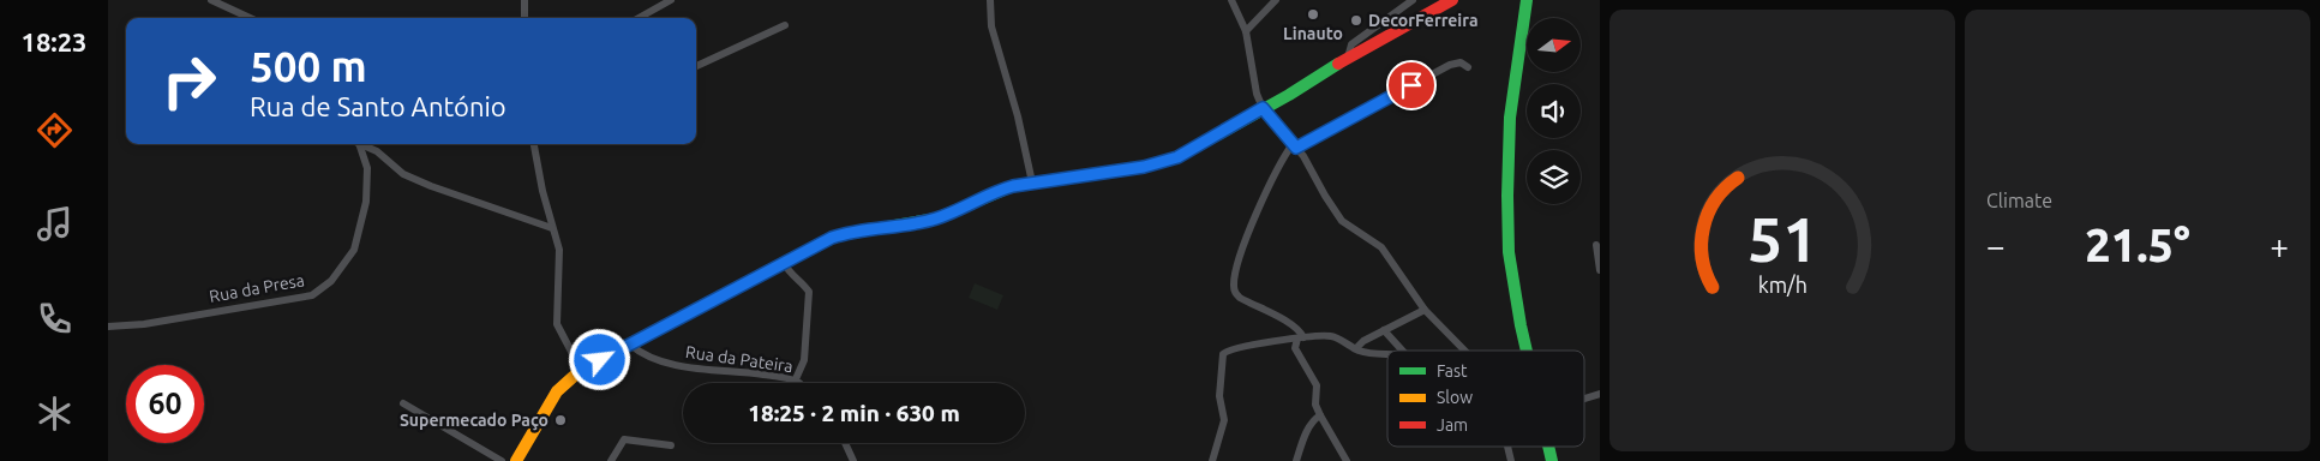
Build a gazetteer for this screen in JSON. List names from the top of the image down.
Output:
{
  "streets": {
    "street": ["Rua da Presa", "Rua da Pateira"]
  },
  "places": ["Linauto", "DecorFerreira", "Supermecado Paço"],
  "legend": ["Fast", "Slow", "Jam"],
  "north": "right",
  "page": {
    "tabs": "18:23",
    "tile": "Climate",
    "turn": ["500 m", "Rua de Santo António"],
    "heat": ["−", "21.5°", "+"],
    "limit": "60",
    "trip": "18:25 · 2 min · 630 m",
    "gauge": ["51", "km/h"]
  }
}
